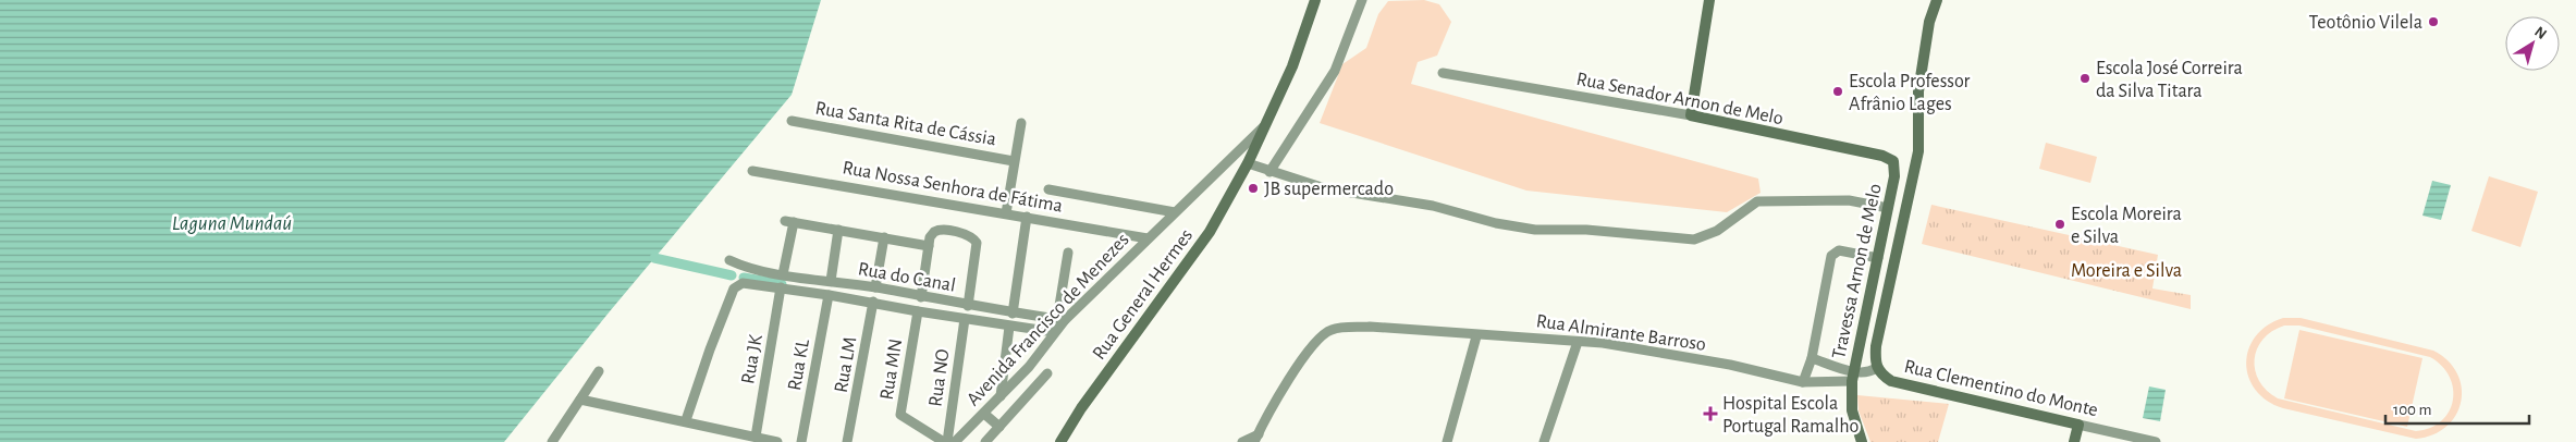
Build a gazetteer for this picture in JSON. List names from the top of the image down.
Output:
{
  "streets": {
    "street": [
      "Rua Senador Arnon de Melo",
      "Rua Santa Rita de Cássia",
      "Rua Nossa Senhora de Fátima",
      "Travessa Arnon de Melo",
      "Rua do Canal",
      "Rua General Hermes",
      "Avenida Francisco de Menezes",
      "Rua Almirante Barroso",
      "Rua JK",
      "Rua KL",
      "Rua LM",
      "Rua MN",
      "Rua NO",
      "Rua Clementino do Monte"
    ]
  },
  "crossings": [
    ["Rua Senador Arnon de Melo", "Travessa Arnon de Melo"],
    ["Rua Nossa Senhora de Fátima", "Avenida Francisco de Menezes"],
    ["Travessa Arnon de Melo", "Rua Almirante Barroso"],
    ["Travessa Arnon de Melo", "Rua Clementino do Monte"],
    ["Rua do Canal", "Avenida Francisco de Menezes"],
    ["Rua do Canal", "Rua JK"],
    ["Rua do Canal", "Rua KL"],
    ["Rua do Canal", "Rua LM"],
    ["Rua do Canal", "Rua MN"],
    ["Rua do Canal", "Rua NO"],
    ["Rua General Hermes", "Avenida Francisco de Menezes"],
    ["Rua Almirante Barroso", "Rua Clementino do Monte"],
    ["Rua MN", "Rua NO"]
  ],
  "water": ["Laguna Mundaú"],
  "parks": ["Moreira e Silva"],
  "places": {
    "other": [
      "Teotônio Vilela",
      "Escola José Correira da Silva Titara",
      "Escola Professor Afrânio Lages",
      "JB supermercado",
      "Escola Moreira e Silva"
    ],
    "health": ["Hospital Escola Portugal Ramalho"]
  },
  "scale_bar": "100 m",
  "north": "top right"
}
